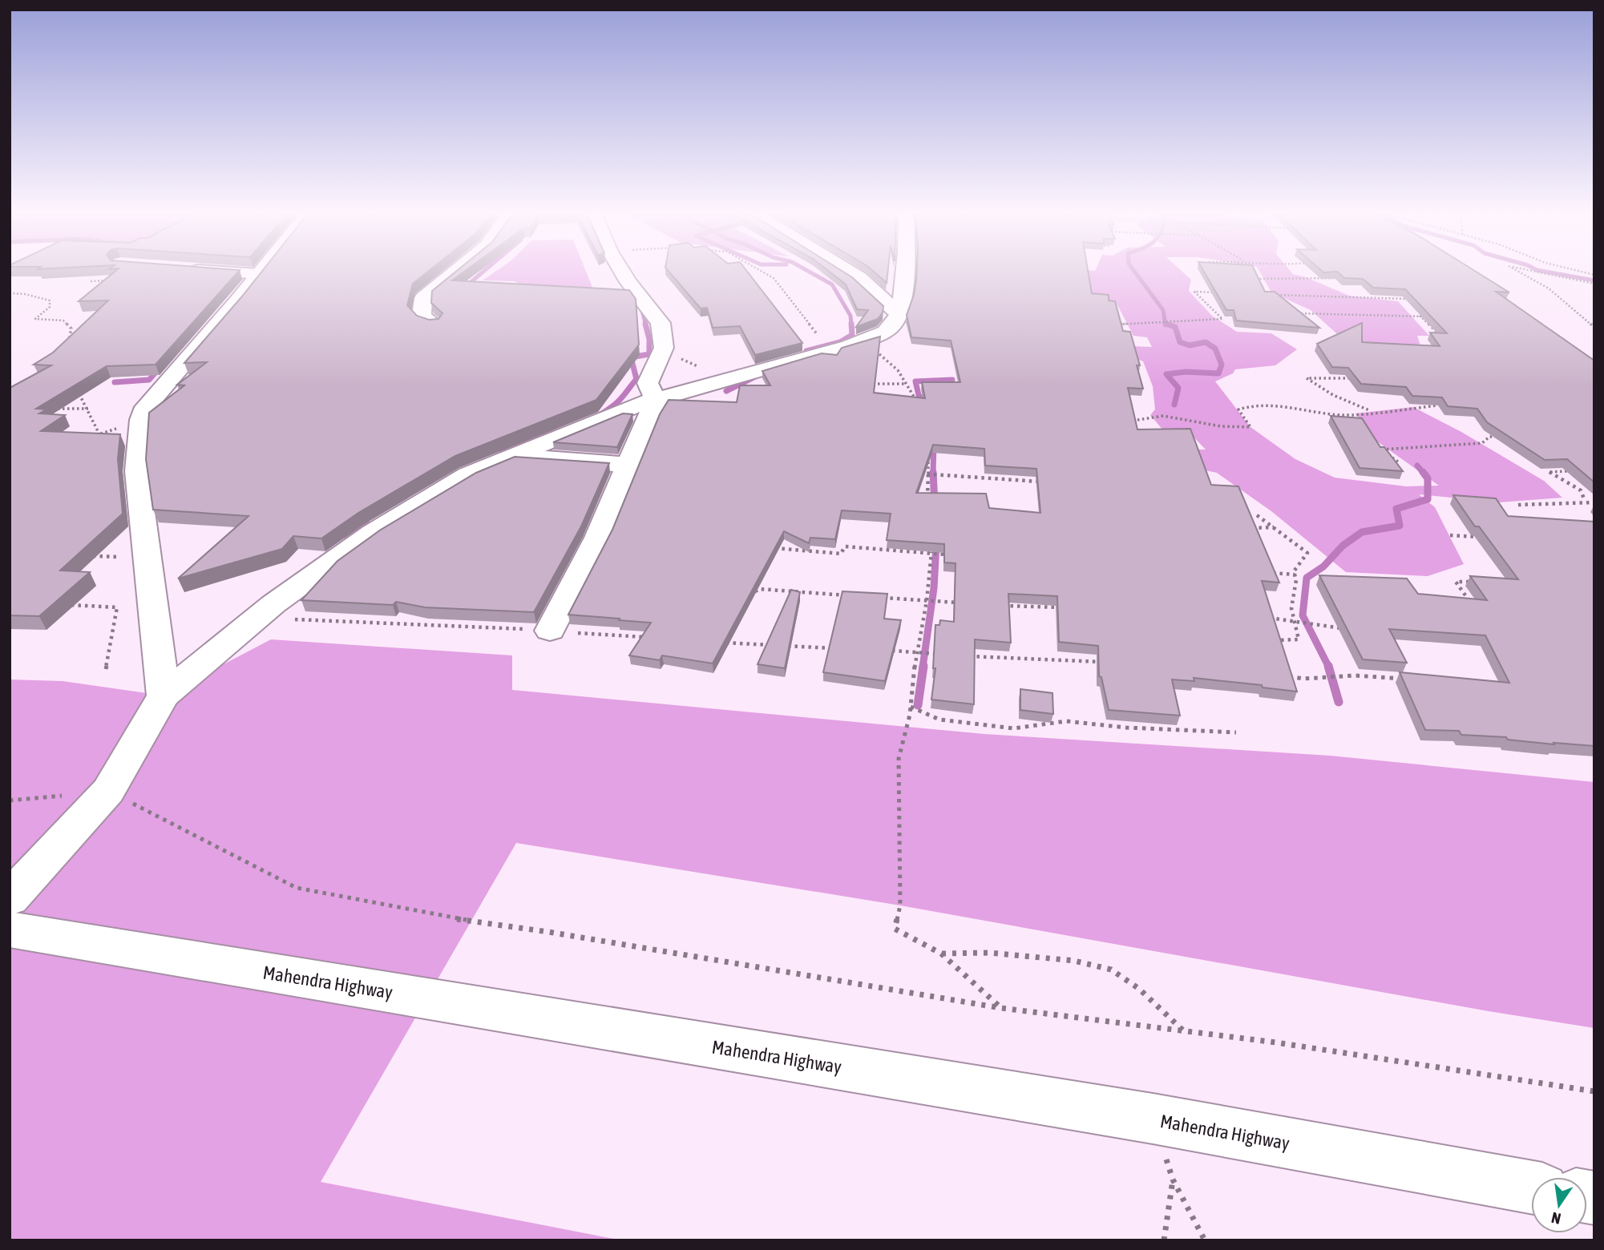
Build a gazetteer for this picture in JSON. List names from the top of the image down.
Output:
{
  "streets": {
    "main road": ["Mahendra Highway"]
  },
  "north": "bottom"
}
